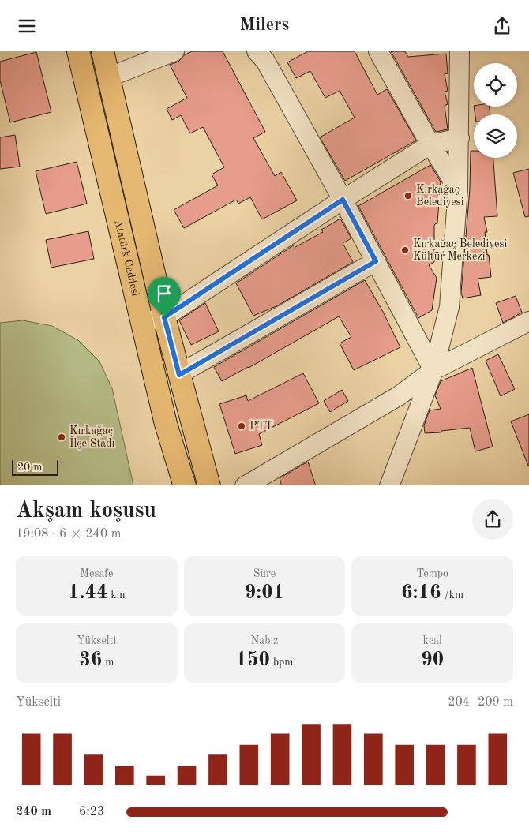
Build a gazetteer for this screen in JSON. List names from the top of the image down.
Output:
{
  "streets": {
    "main road": ["Atatürk Caddesi"]
  },
  "places": [
    "Kırkağaç Belediyesi",
    "Kırkağaç Belediyesi Kültür Merkezi",
    "PTT",
    "Kırkağaç İlçe Stadı"
  ],
  "scale_bar": "20 m",
  "page": {
    "header": "Milers",
    "scale": "20 m",
    "heading": ["Akşam koşusu", "19:08 · 6 × 240 m"],
    "stats": [
      ["Mesafe", "1.44 km"],
      ["Süre", "9:01"],
      ["Tempo", "6:16 /km"],
      ["Yükselti", "36 m"],
      ["Nabız", "150 bpm"],
      ["kcal", "90"]
    ],
    "chart": ["Yükselti", "204–209 m"],
    "list": [
      {
        "name": "240 m",
        "note": "6:23"
      }
    ]
  }
}
